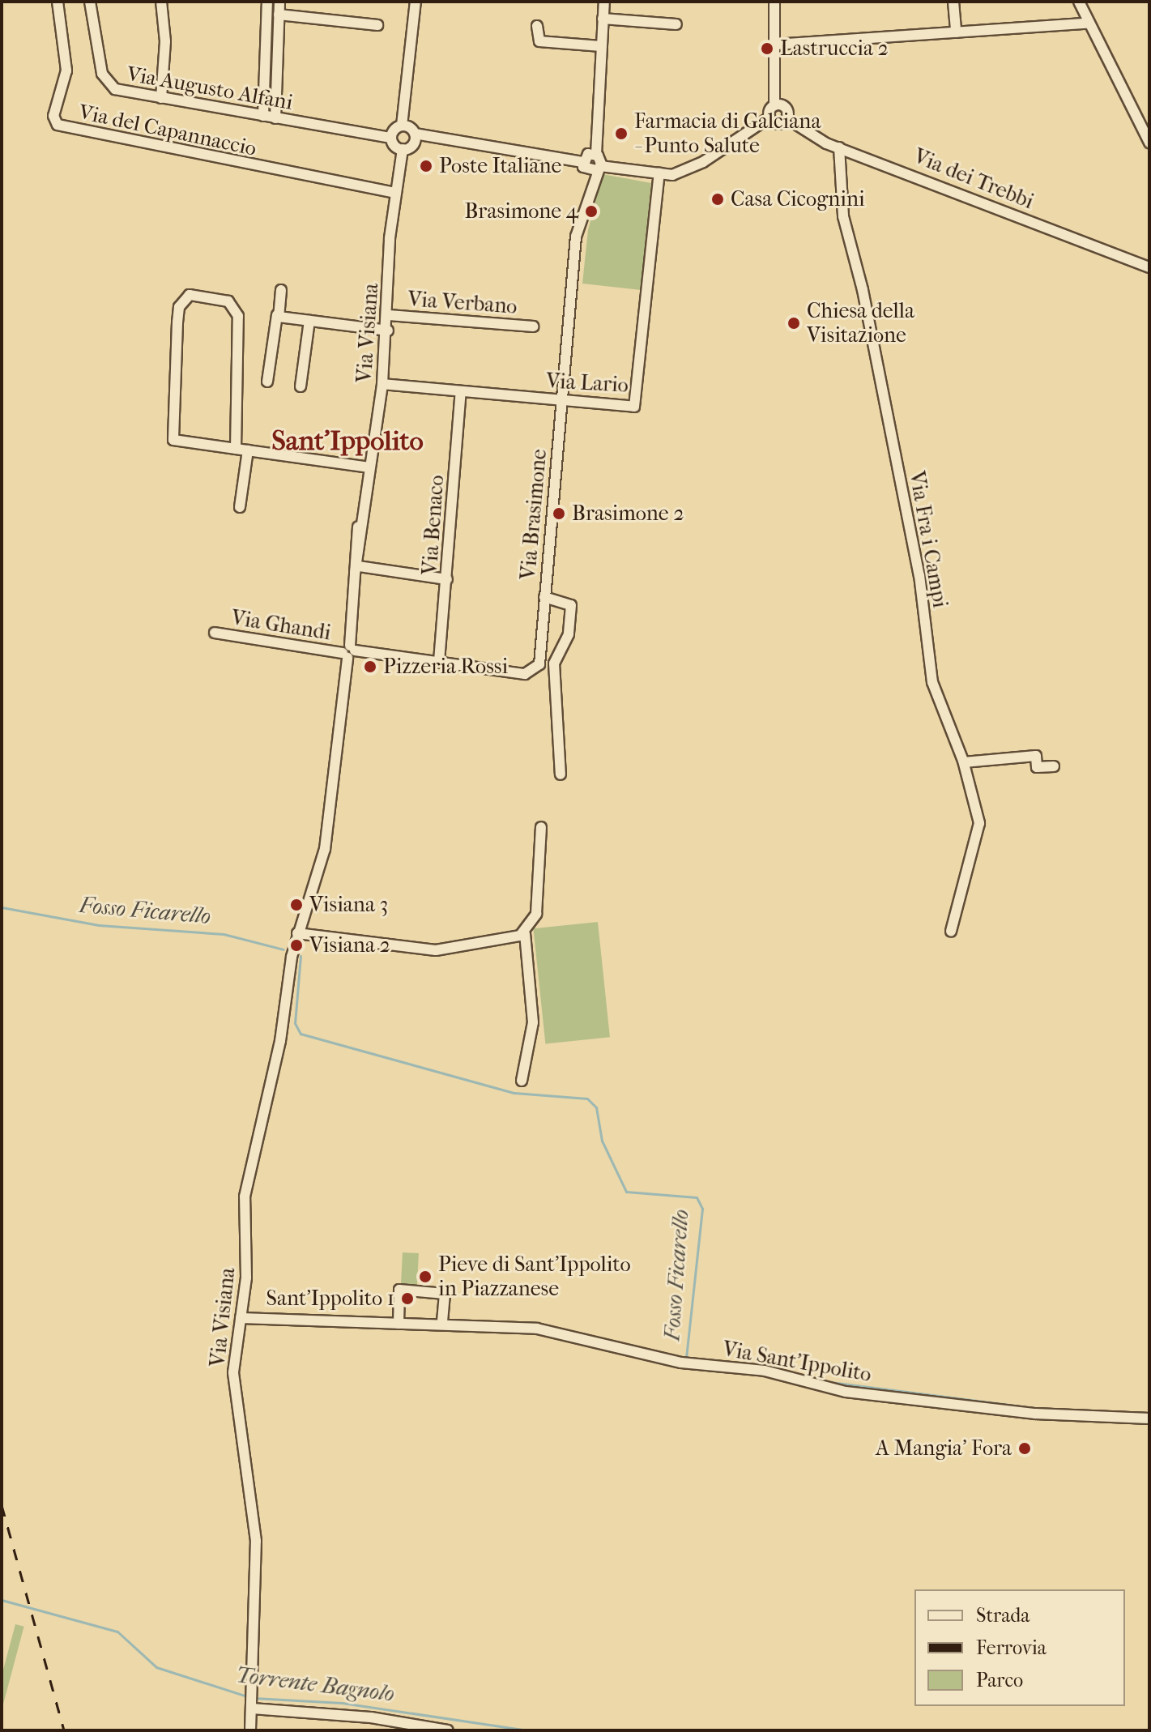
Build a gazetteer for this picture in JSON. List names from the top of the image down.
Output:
{
  "streets": {
    "street": [
      "Via Augusto Alfani",
      "Via del Capannaccio",
      "Via dei Trebbi",
      "Via Verbano",
      "Via Visiana",
      "Via Lario",
      "Via Brasimone",
      "Via Benaco",
      "Via Fra i Campi",
      "Via Ghandi",
      "Via Sant'Ippolito"
    ]
  },
  "crossings": [
    ["Via del Capannaccio", "Via Visiana"],
    ["Via dei Trebbi", "Via Fra i Campi"],
    ["Via Verbano", "Via Visiana"],
    ["Via Visiana", "Via Lario"],
    ["Via Visiana", "Via Brasimone"],
    ["Via Visiana", "Via Ghandi"],
    ["Via Lario", "Via Brasimone"],
    ["Via Lario", "Via Benaco"],
    ["Via Brasimone", "Via Benaco"],
    ["Via Brasimone", "Via Ghandi"]
  ],
  "districts": ["Sant'Ippolito"],
  "water": ["Fosso Ficarello", "Torrente Bagnolo"],
  "places": [
    "Lastruccia 2",
    "Farmacia di Galciana - Punto Salute",
    "Poste Italiane",
    "Casa Cicognini",
    "Brasimone 4",
    "Chiesa della Visitazione",
    "Brasimone 2",
    "Pizzeria Rossi",
    "Visiana 3",
    "Visiana 2",
    "Pieve di Sant'Ippolito in Piazzanese",
    "Sant'Ippolito 1",
    "A Mangia' Fora"
  ],
  "legend": ["Strada", "Ferrovia", "Parco"]
}
